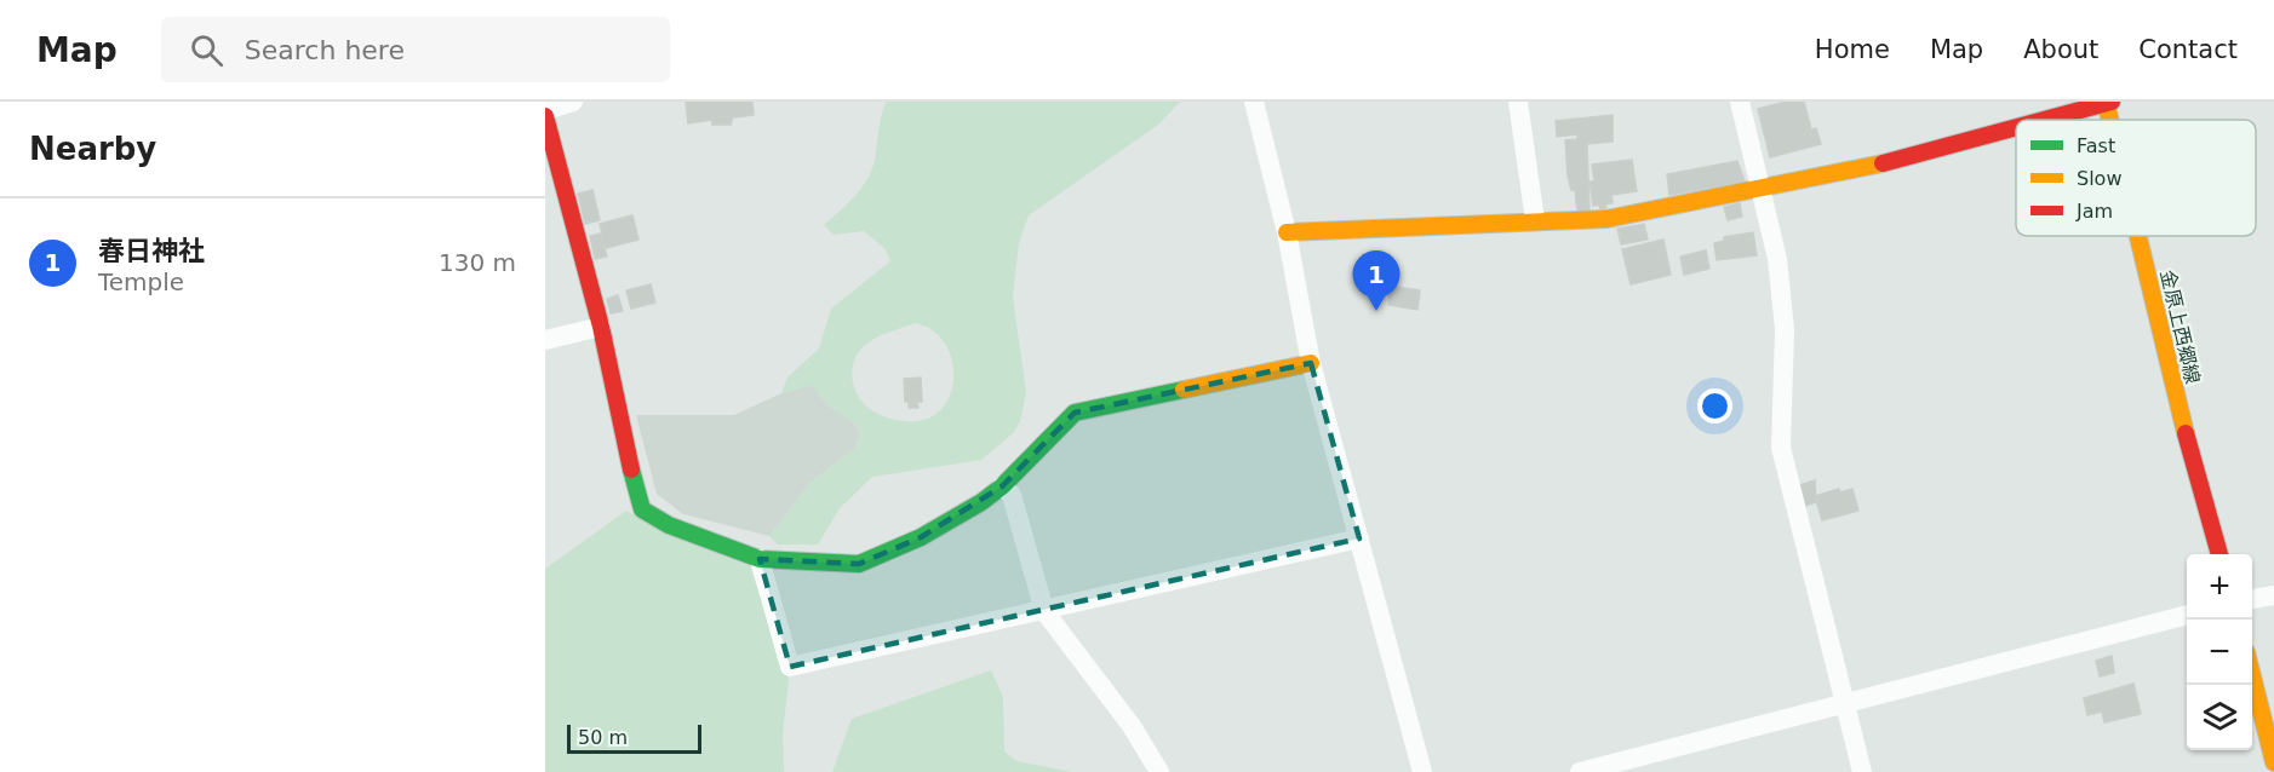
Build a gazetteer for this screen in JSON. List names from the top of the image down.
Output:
{
  "streets": {
    "street": ["金原上西郷線"]
  },
  "legend": ["Fast", "Slow", "Jam"],
  "scale_bar": "50 m",
  "page": {
    "header": "Map",
    "search": "Search here",
    "nav": [
      "Home",
      "Map",
      "About",
      "Contact"
    ],
    "heading": "Nearby",
    "list": [
      {
        "mark": "1",
        "name": "春日神社",
        "note": "Temple",
        "value": "130 m"
      }
    ],
    "pins": "1",
    "map_buttons": ["+", "−"],
    "scale": "50 m"
  }
}
